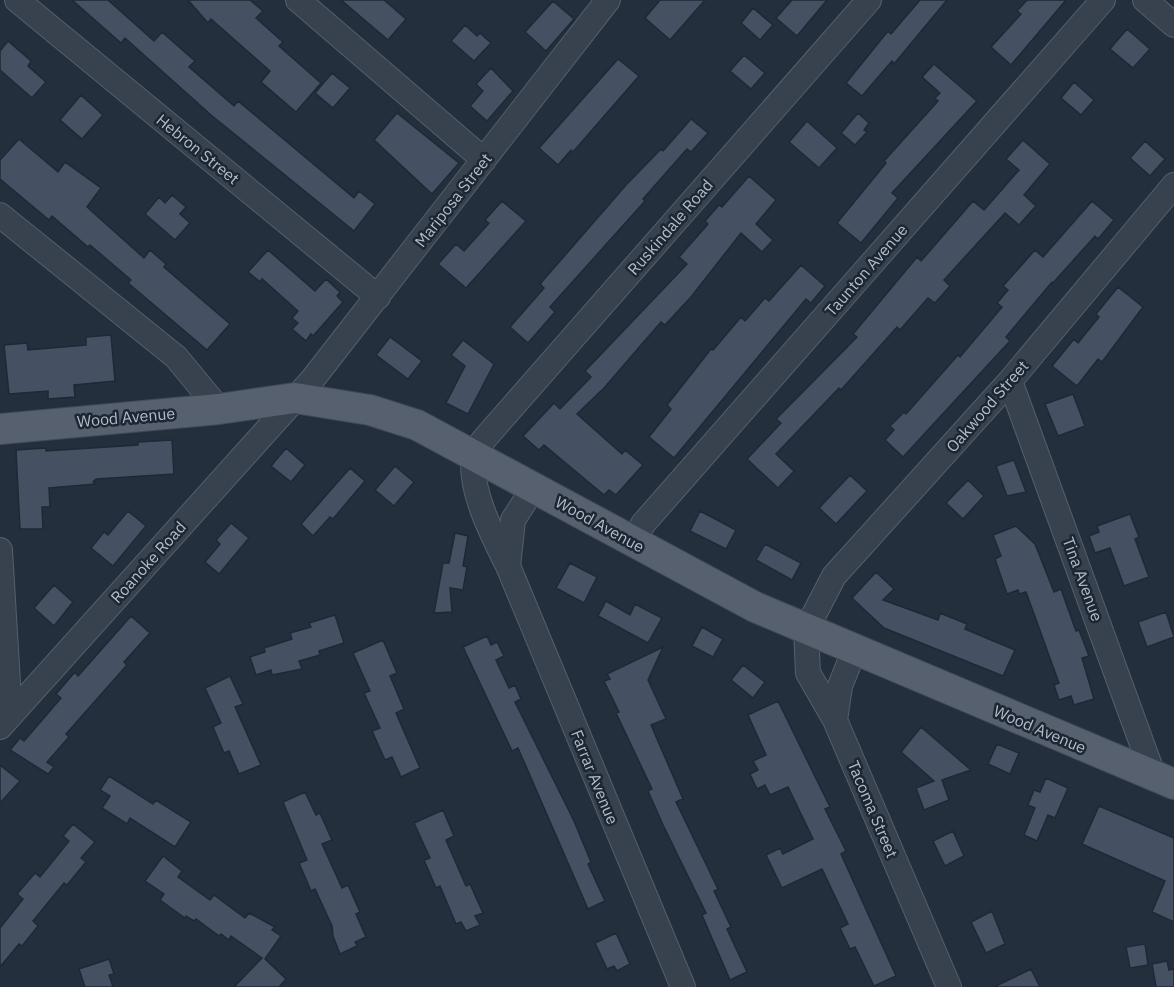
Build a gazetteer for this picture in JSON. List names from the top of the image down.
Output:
{
  "streets": {
    "main road": ["Wood Avenue"],
    "street": [
      "Hebron Street",
      "Mariposa Street",
      "Ruskindale Road",
      "Taunton Avenue",
      "Oakwood Street",
      "Roanoke Road",
      "Tina Avenue",
      "Farrar Avenue",
      "Tacoma Street"
    ]
  },
  "crossings": [
    ["Hebron Street", "Mariposa Street"],
    ["Mariposa Street", "Wood Avenue"],
    ["Mariposa Street", "Roanoke Road"],
    ["Ruskindale Road", "Wood Avenue"],
    ["Ruskindale Road", "Farrar Avenue"],
    ["Taunton Avenue", "Wood Avenue"],
    ["Oakwood Street", "Wood Avenue"],
    ["Oakwood Street", "Tina Avenue"],
    ["Oakwood Street", "Tacoma Street"],
    ["Wood Avenue", "Roanoke Road"],
    ["Wood Avenue", "Tina Avenue"],
    ["Wood Avenue", "Farrar Avenue"],
    ["Wood Avenue", "Tacoma Street"]
  ]
}
